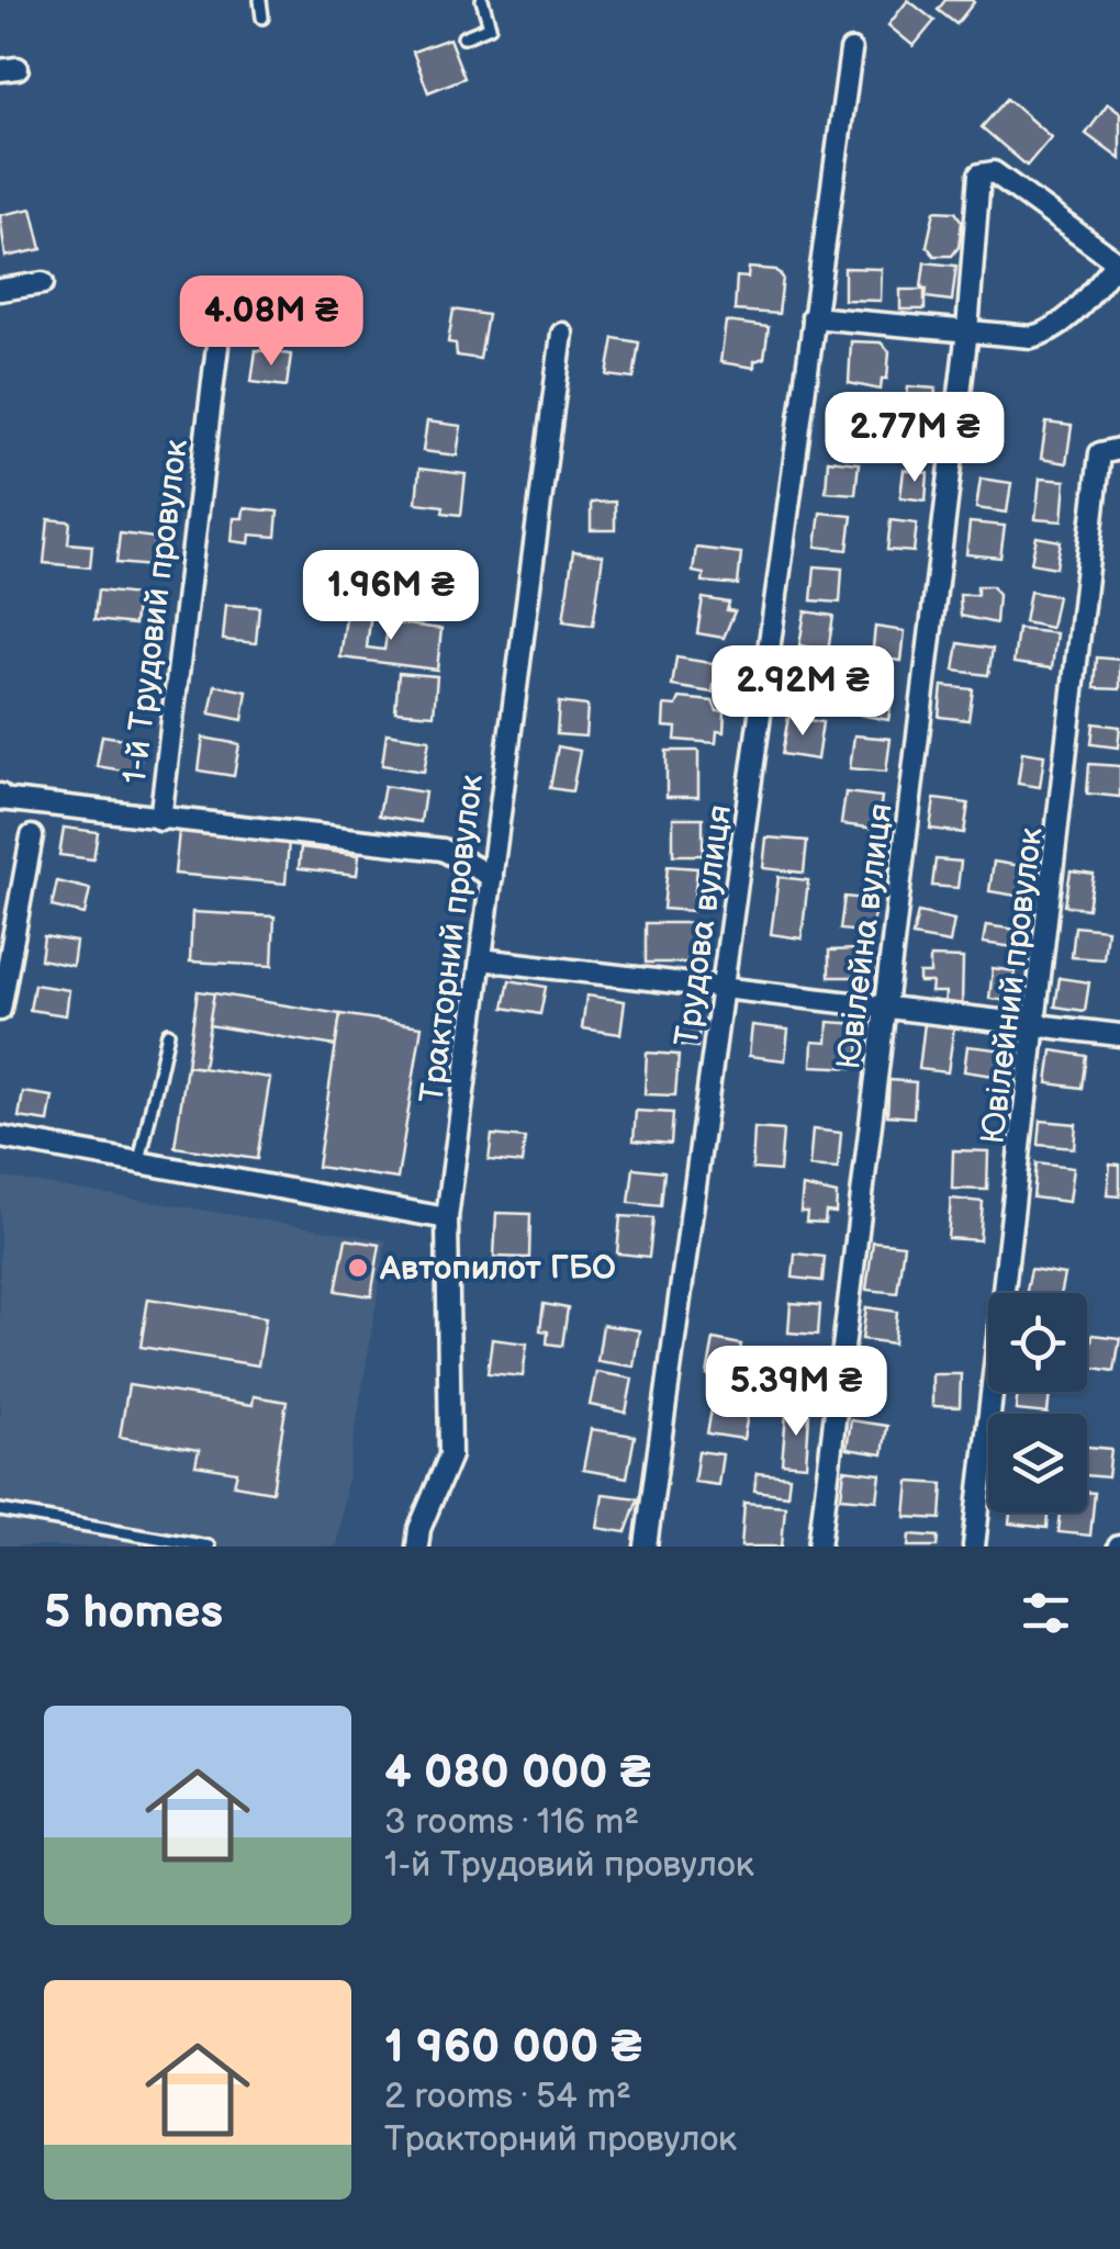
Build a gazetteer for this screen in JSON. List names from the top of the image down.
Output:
{
  "streets": {
    "street": [
      "1-й Трудовий провулок",
      "Трудова вулиця",
      "Ювілейна вулиця",
      "Тракторний провулок",
      "Ювілейний провулок"
    ]
  },
  "places": ["Автопилот ГБО"],
  "page": {
    "price": [
      "4.08M ₴",
      "2.77M ₴",
      "1.96M ₴",
      "2.92M ₴",
      "5.39M ₴"
    ],
    "heading": "5 homes",
    "list": [
      {
        "name": "4 080 000 ₴",
        "note": "3 rooms · 116 m² · 1-й Трудовий провулок"
      },
      {
        "name": "1 960 000 ₴",
        "note": "2 rooms · 54 m² · Тракторний провулок"
      }
    ]
  }
}
